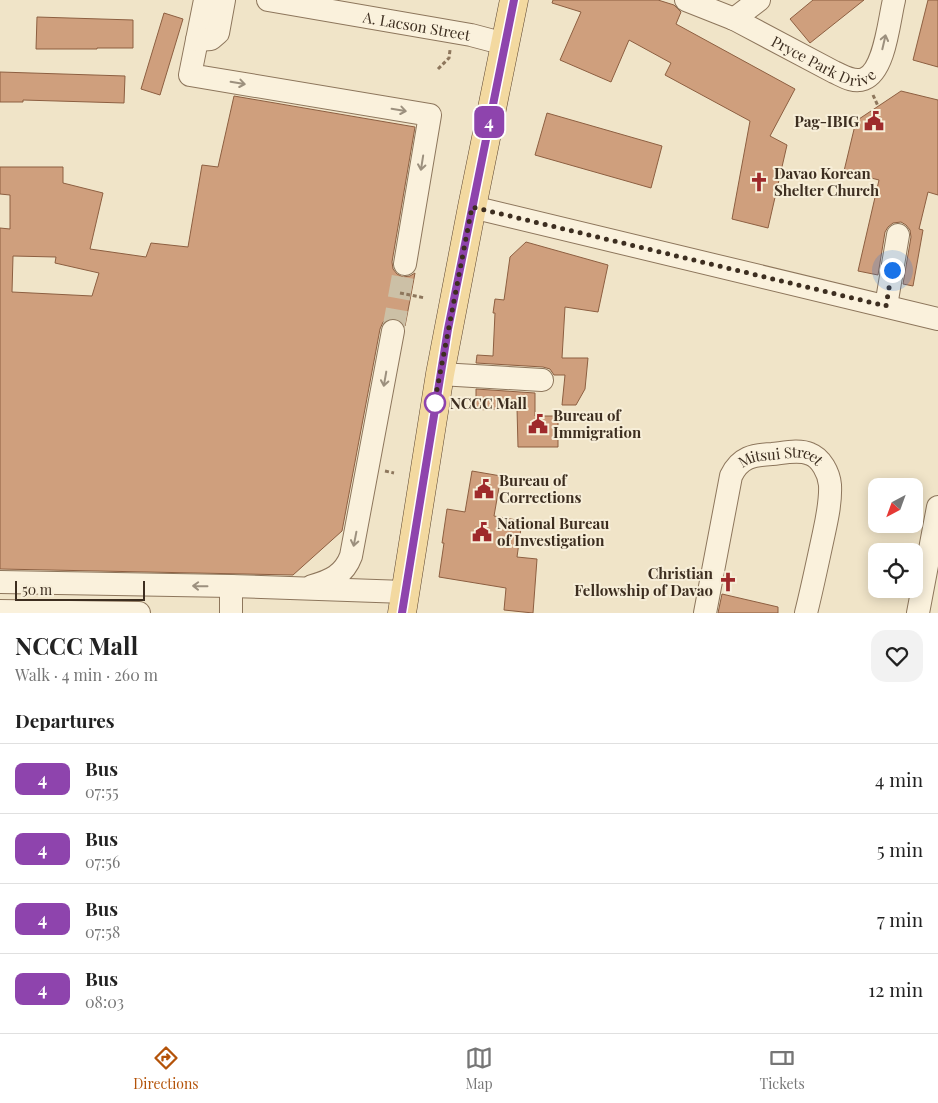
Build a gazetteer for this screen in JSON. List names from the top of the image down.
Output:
{
  "streets": {
    "street": ["A. Lacson Street", "Pryce Park Drive", "Mitsui Street"]
  },
  "places": {
    "public building": [
      "Pag-IBIG",
      "Bureau of Immigration",
      "Bureau of Corrections",
      "National Bureau of Investigation"
    ],
    "church": ["Davao Korean Shelter Church", "Christian Fellowship of Davao"],
    "other": ["NCCC Mall"]
  },
  "lines": ["bus line 4"],
  "scale_bar": "50 m",
  "north": "bottom left",
  "page": {
    "on_map": "4",
    "scale": "50 m",
    "heading": [
      ["NCCC Mall", "Walk · 4 min · 260 m"],
      "Departures"
    ],
    "list": [
      {
        "mark": "4",
        "name": "Bus",
        "note": "07:55",
        "value": "4 min"
      },
      {
        "mark": "4",
        "name": "Bus",
        "note": "07:56",
        "value": "5 min"
      },
      {
        "mark": "4",
        "name": "Bus",
        "note": "07:58",
        "value": "7 min"
      },
      {
        "mark": "4",
        "name": "Bus",
        "note": "08:03",
        "value": "12 min"
      }
    ],
    "tabs": ["Directions", "Map", "Tickets"]
  }
}
